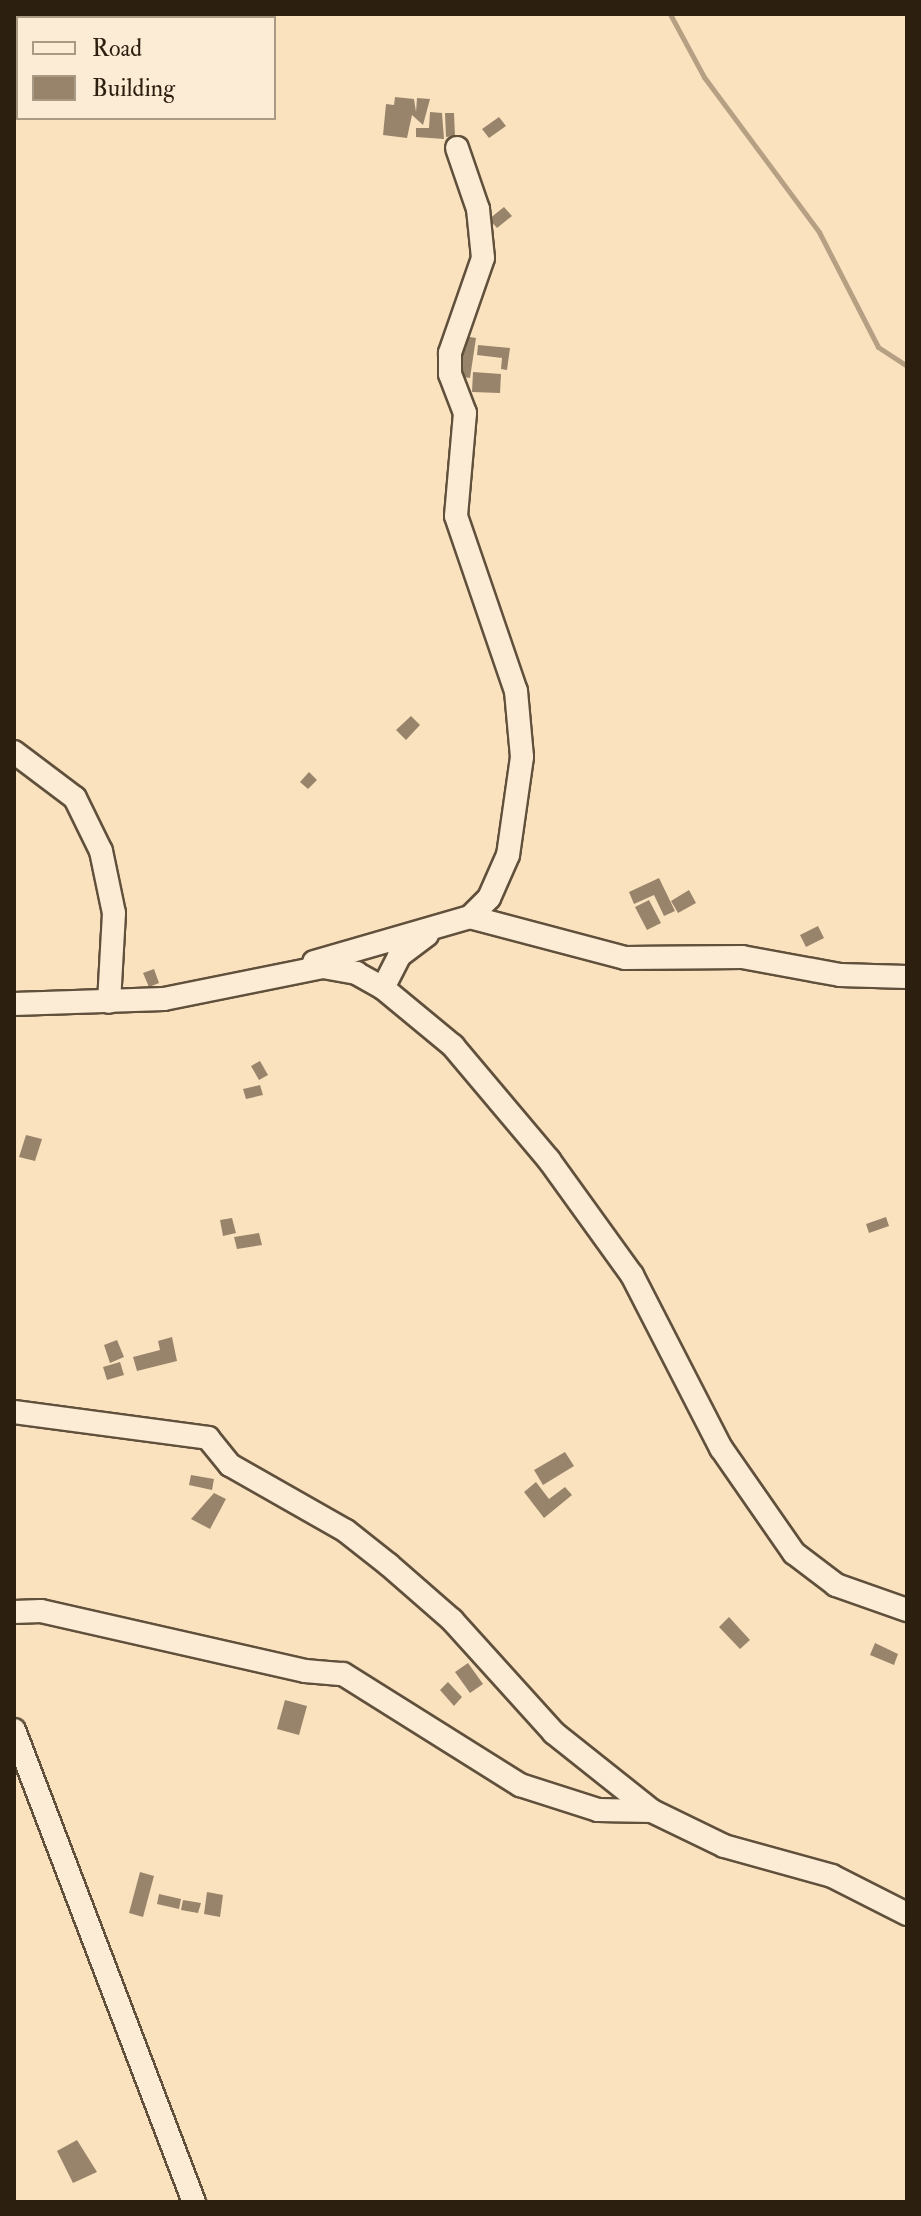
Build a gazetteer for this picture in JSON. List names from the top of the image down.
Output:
{
  "legend": ["Road", "Building"]
}
